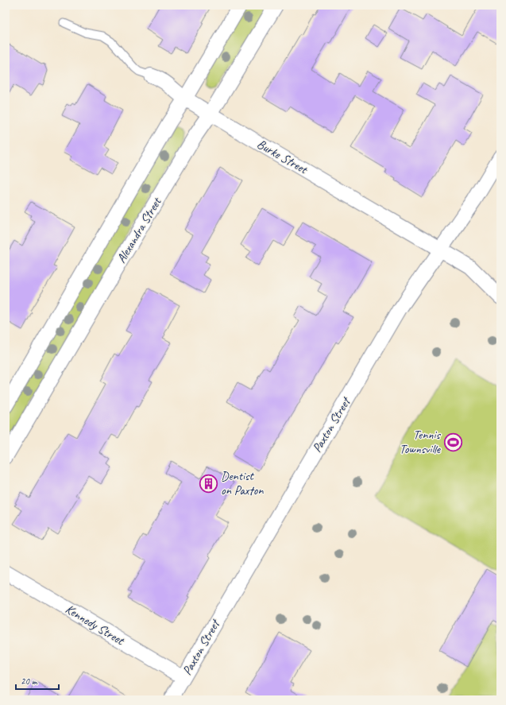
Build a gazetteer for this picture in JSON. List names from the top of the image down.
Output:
{
  "streets": {
    "street": [
      "Burke Street",
      "Alexandra Street",
      "Paxton Street",
      "Kennedy Street"
    ]
  },
  "crossings": [
    ["Burke Street", "Alexandra Street"],
    ["Burke Street", "Paxton Street"],
    ["Paxton Street", "Kennedy Street"]
  ],
  "places": {
    "sports": ["Tennis Townsville"],
    "building": ["Dentist on Paxton"]
  },
  "scale_bar": "20 m"
}
